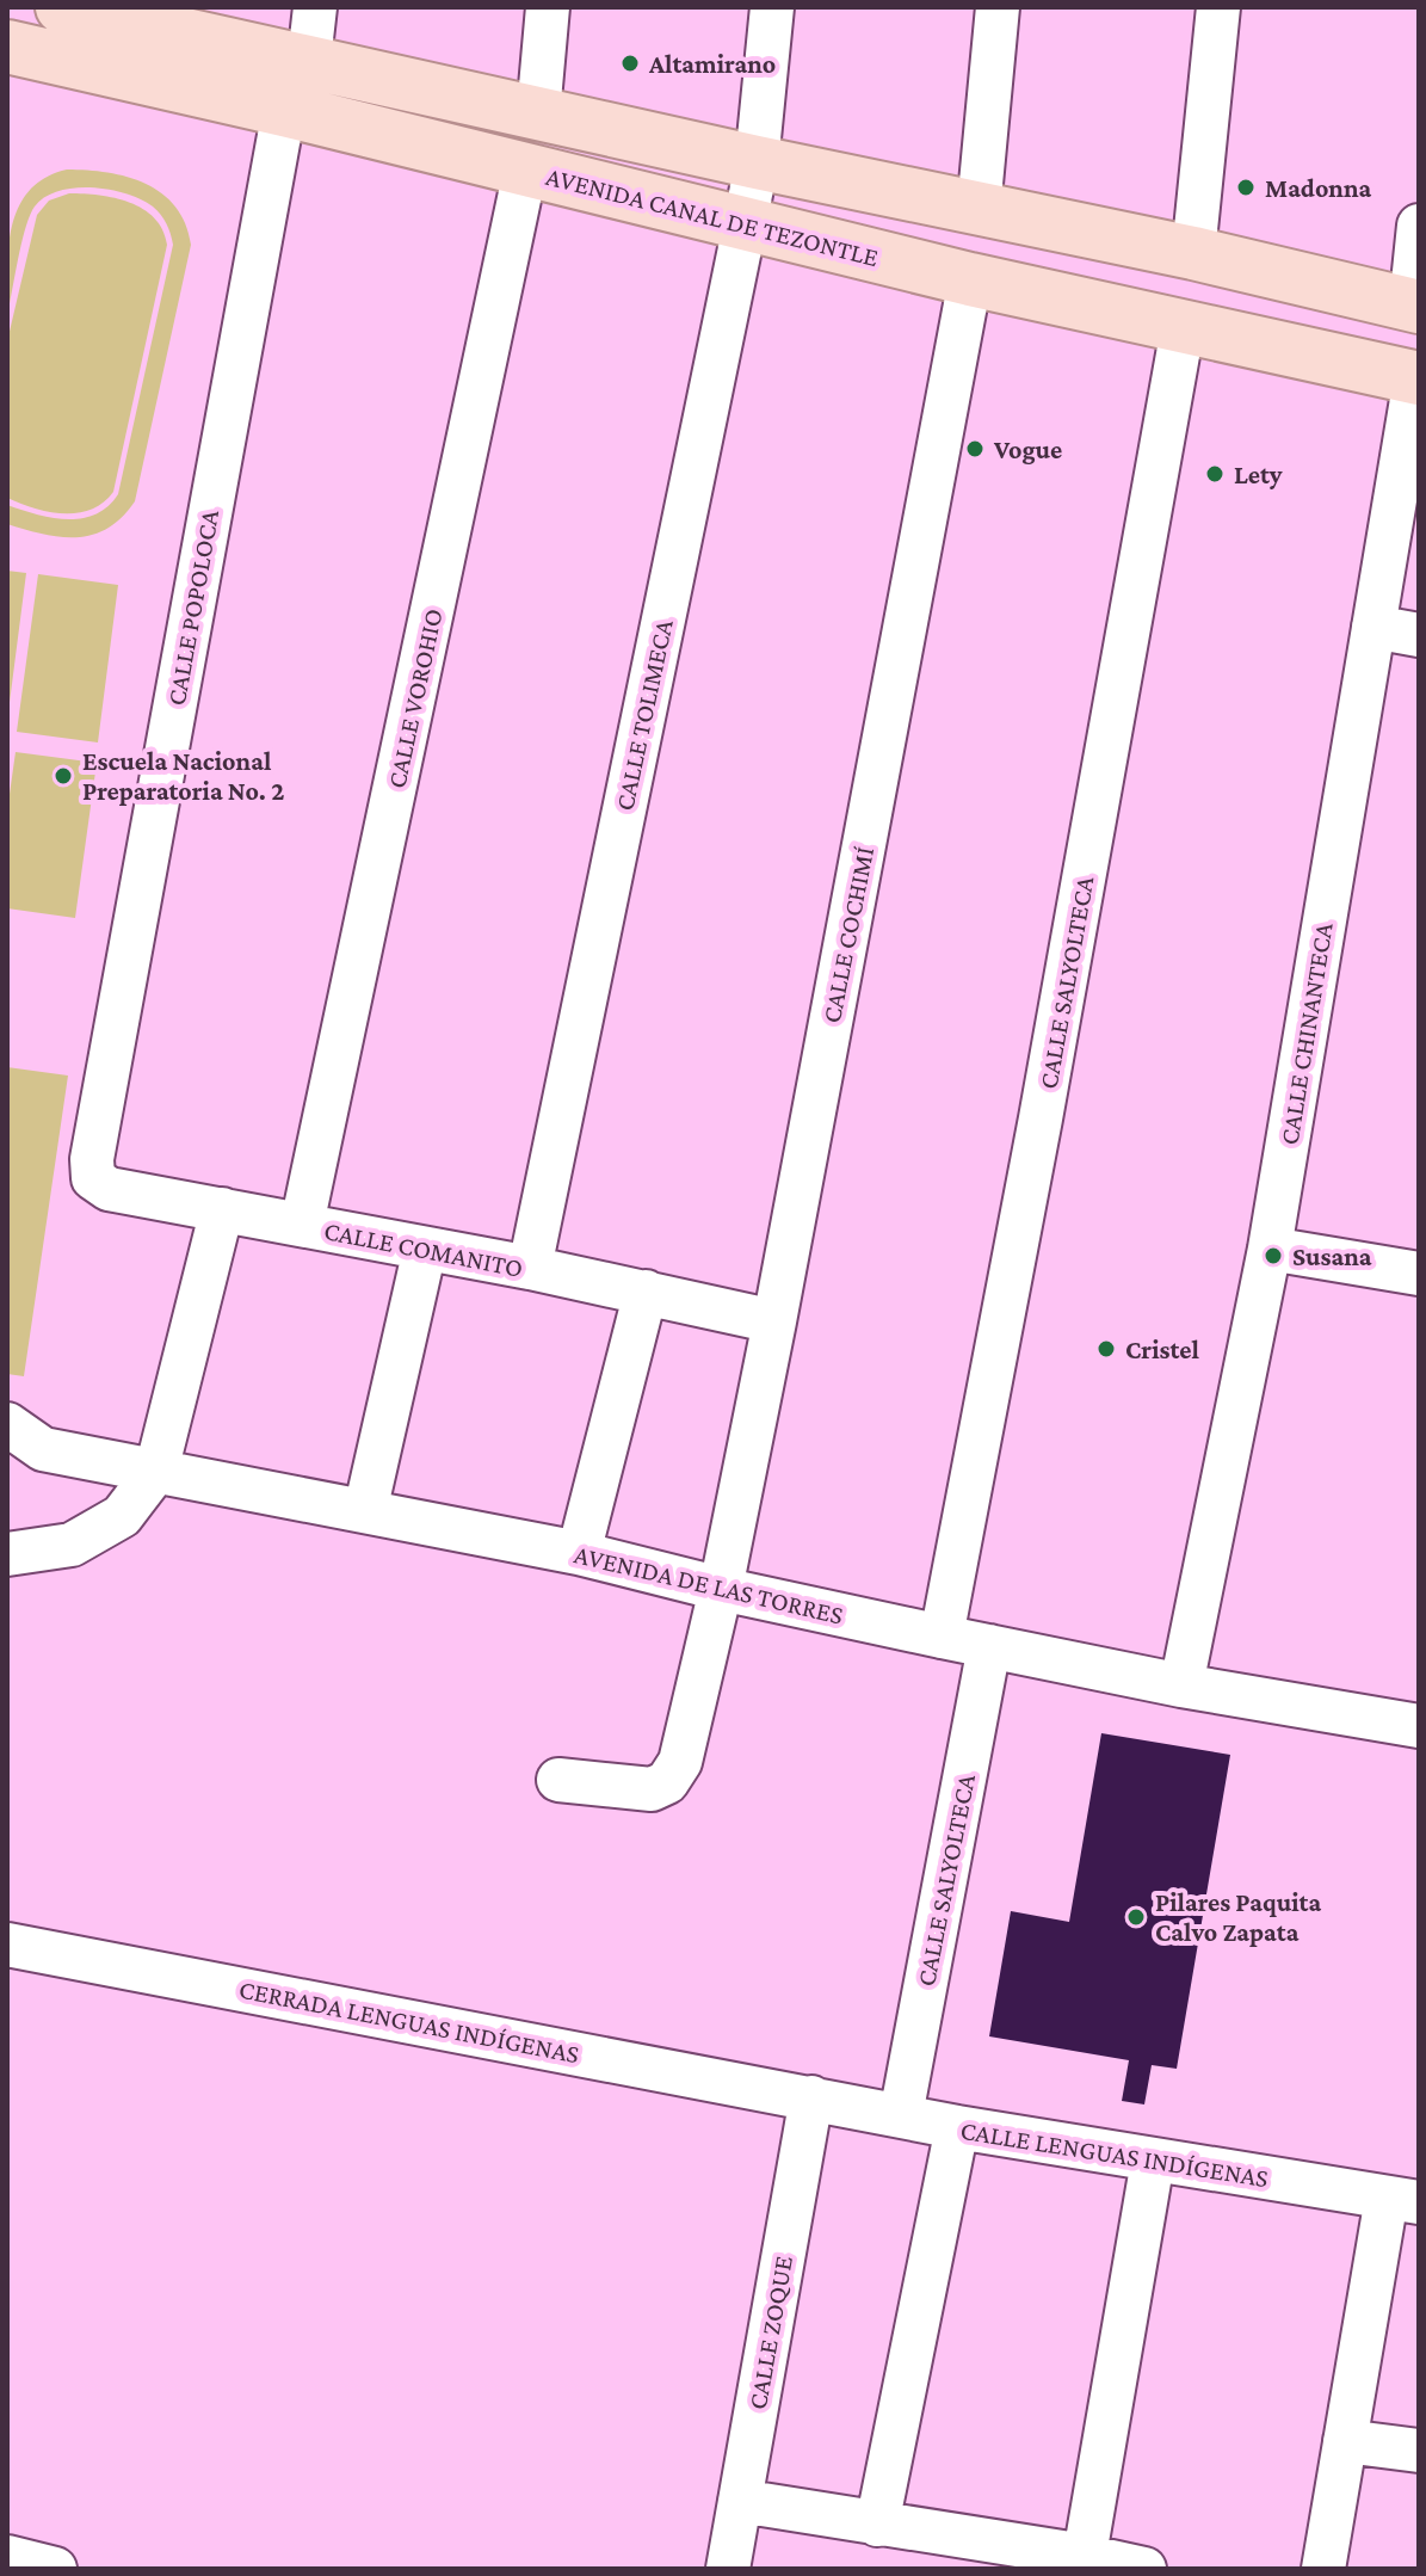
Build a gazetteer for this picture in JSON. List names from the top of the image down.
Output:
{
  "streets": {
    "main road": ["AVENIDA CANAL DE TEZONTLE"],
    "street": [
      "CALLE POPOLOCA",
      "CALLE VOROHIO",
      "CALLE TOLIMECA",
      "CALLE COCHIMÍ",
      "CALLE SALYOLTECA",
      "CALLE CHINANTECA",
      "CALLE COMANITO",
      "AVENIDA DE LAS TORRES",
      "CERRADA LENGUAS INDÍGENAS",
      "CALLE LENGUAS INDÍGENAS",
      "CALLE ZOQUE"
    ]
  },
  "crossings": [
    ["AVENIDA CANAL DE TEZONTLE", "CALLE POPOLOCA"],
    ["AVENIDA CANAL DE TEZONTLE", "CALLE VOROHIO"],
    ["AVENIDA CANAL DE TEZONTLE", "CALLE TOLIMECA"],
    ["AVENIDA CANAL DE TEZONTLE", "CALLE COCHIMÍ"],
    ["AVENIDA CANAL DE TEZONTLE", "CALLE SALYOLTECA"],
    ["AVENIDA CANAL DE TEZONTLE", "CALLE CHINANTECA"],
    ["CALLE POPOLOCA", "CALLE COMANITO"],
    ["CALLE VOROHIO", "CALLE COMANITO"],
    ["CALLE TOLIMECA", "CALLE COMANITO"],
    ["CALLE COCHIMÍ", "CALLE COMANITO"],
    ["CALLE COCHIMÍ", "AVENIDA DE LAS TORRES"],
    ["CALLE SALYOLTECA", "AVENIDA DE LAS TORRES"],
    ["CALLE SALYOLTECA", "CALLE LENGUAS INDÍGENAS"],
    ["CALLE CHINANTECA", "AVENIDA DE LAS TORRES"],
    ["CERRADA LENGUAS INDÍGENAS", "CALLE LENGUAS INDÍGENAS"],
    ["CERRADA LENGUAS INDÍGENAS", "CALLE ZOQUE"],
    ["CALLE LENGUAS INDÍGENAS", "CALLE ZOQUE"]
  ],
  "places": [
    "Altamirano",
    "Madonna",
    "Vogue",
    "Lety",
    "Escuela Nacional Preparatoria No. 2",
    "Susana",
    "Cristel",
    "Pilares Paquita Calvo Zapata"
  ]
}
